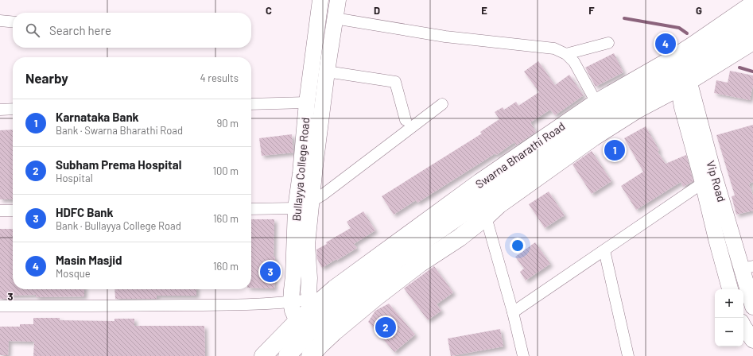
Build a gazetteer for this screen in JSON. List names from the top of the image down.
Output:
{
  "streets": {
    "main road": ["Swarna Bharathi Road", "Bullayya College Road", "Vip Road"]
  },
  "crossings": [
    ["Swarna Bharathi Road", "Bullayya College Road"],
    ["Swarna Bharathi Road", "Vip Road"]
  ],
  "page": {
    "search": "Search here",
    "pins": [
      "4",
      "1",
      "3",
      "2"
    ],
    "heading": ["Nearby", "4 results"],
    "list": [
      {
        "mark": "1",
        "name": "Karnataka Bank",
        "note": "Bank · Swarna Bharathi Road",
        "value": "90 m"
      },
      {
        "mark": "2",
        "name": "Subham Prema Hospital",
        "note": "Hospital",
        "value": "100 m"
      },
      {
        "mark": "3",
        "name": "HDFC Bank",
        "note": "Bank · Bullayya College Road",
        "value": "160 m"
      },
      {
        "mark": "4",
        "name": "Masin Masjid",
        "note": "Mosque",
        "value": "160 m"
      }
    ],
    "map_buttons": ["+", "−"]
  },
  "grid": {
    "columns": [
      "C",
      "D",
      "E",
      "F",
      "G"
    ],
    "rows": ["3"]
  }
}
